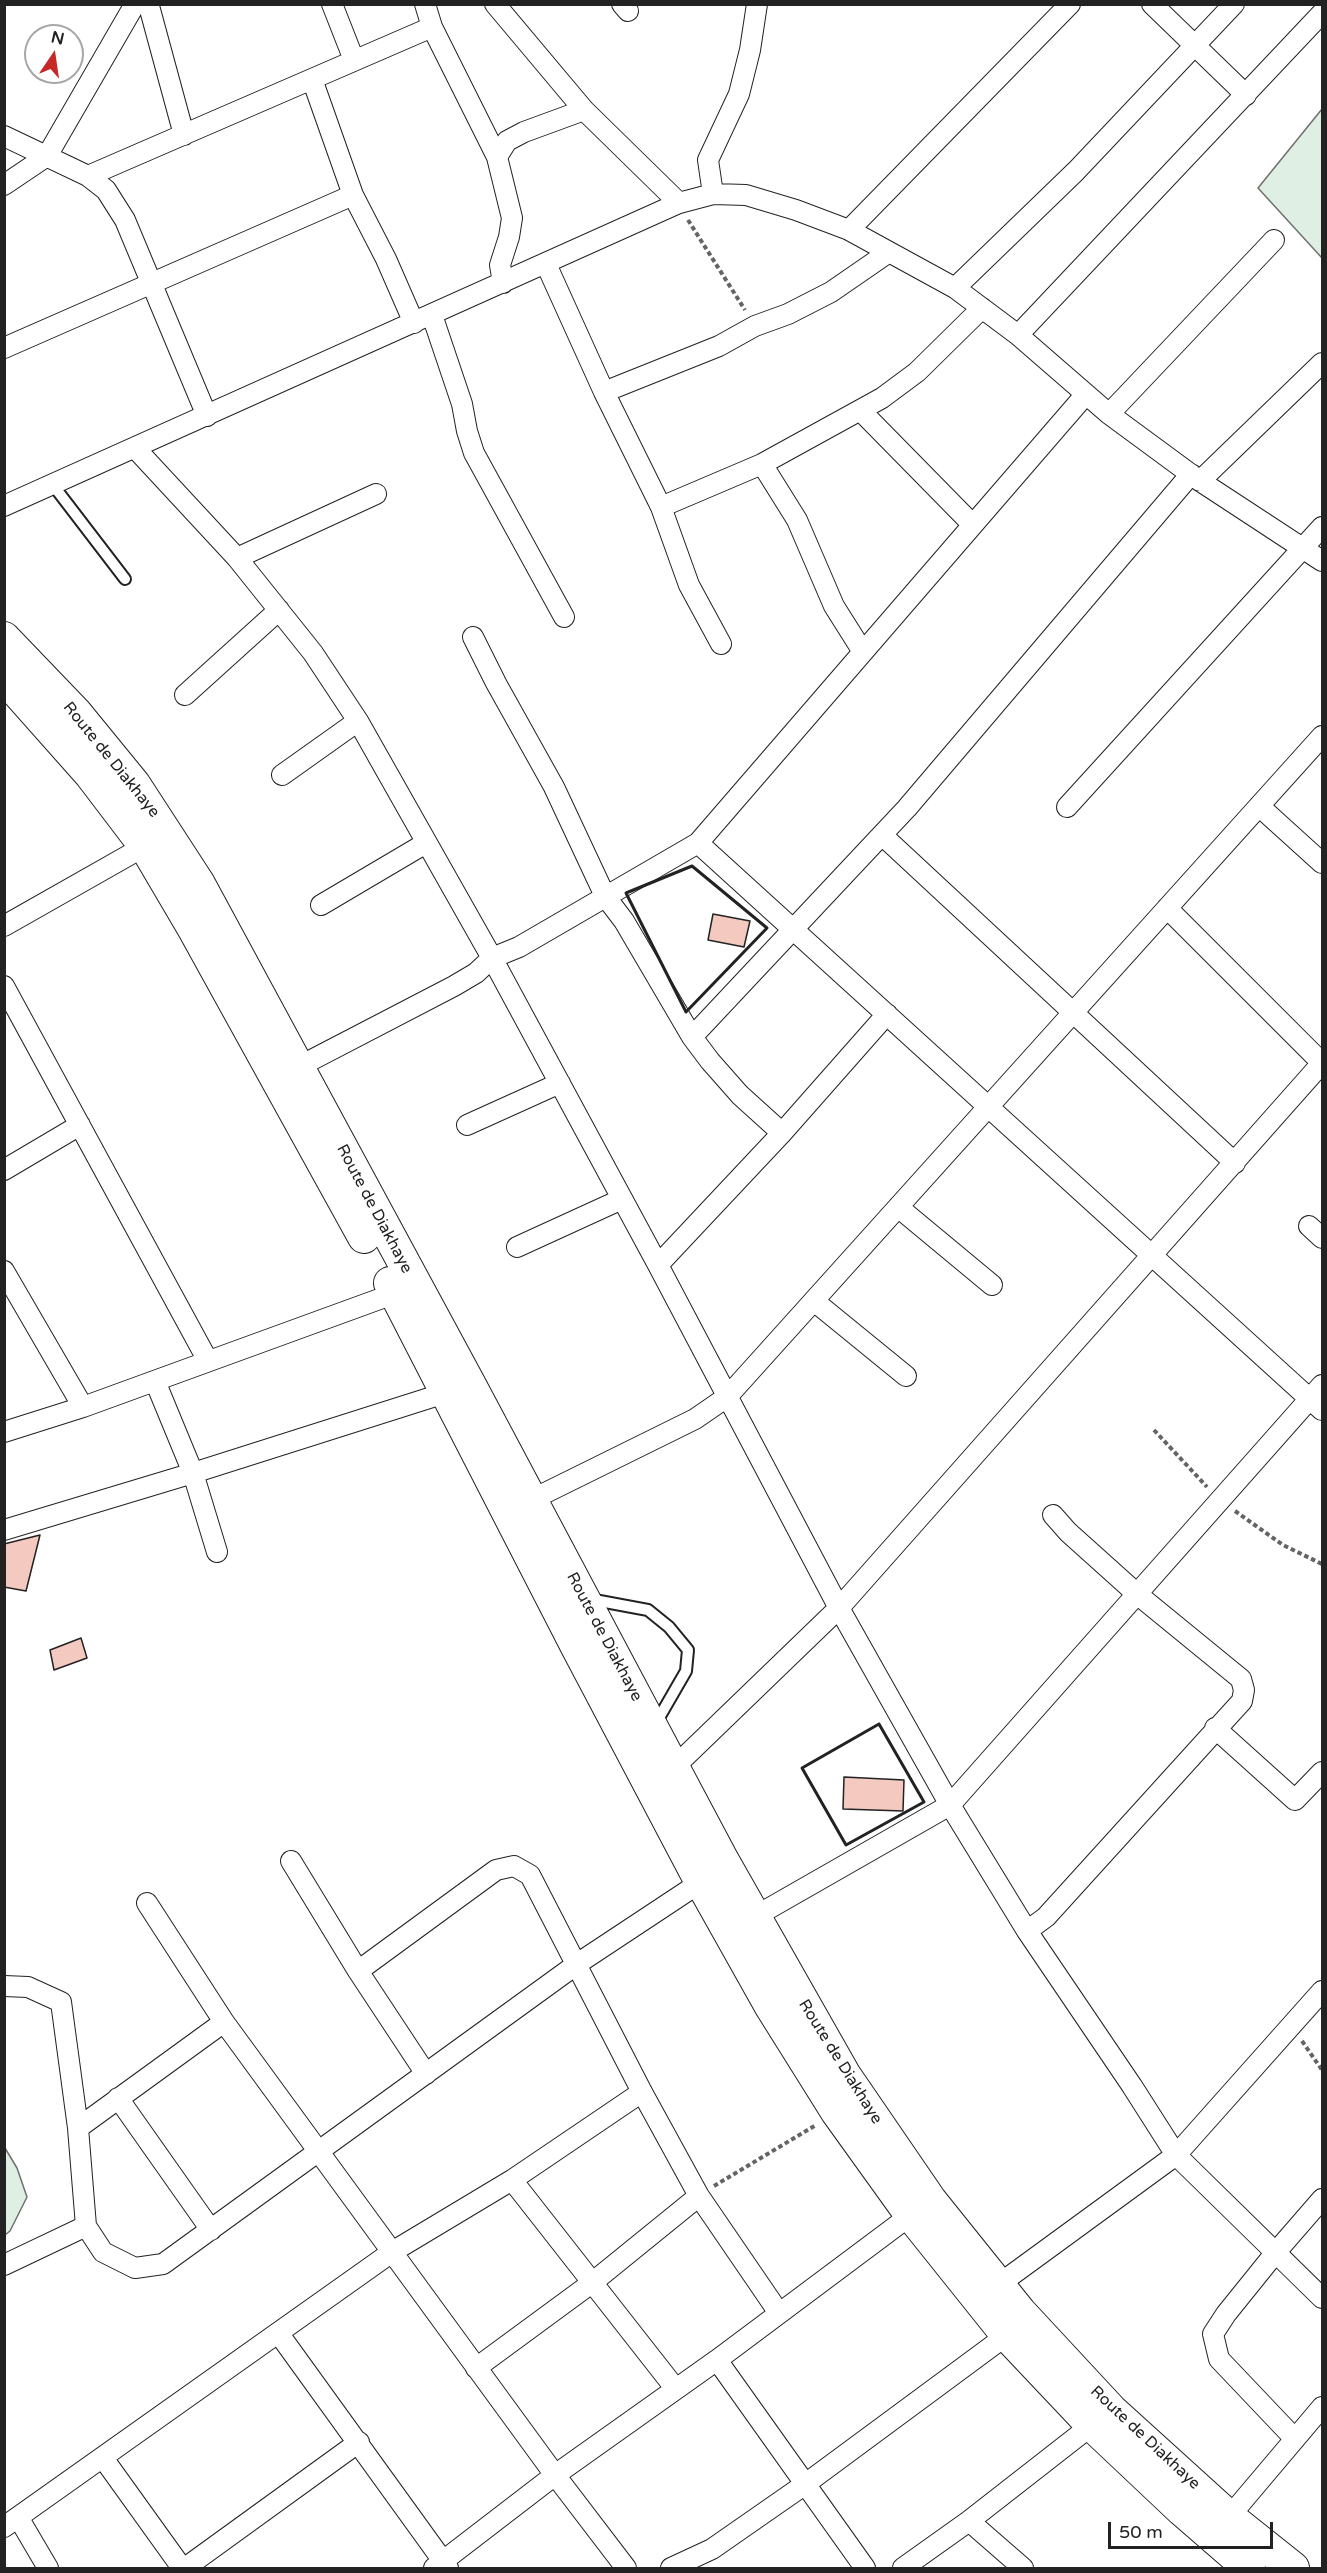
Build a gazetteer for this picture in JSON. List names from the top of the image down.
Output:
{
  "streets": {
    "main road": ["Route de Diakhaye"]
  },
  "scale_bar": "50 m",
  "north": "top"
}
